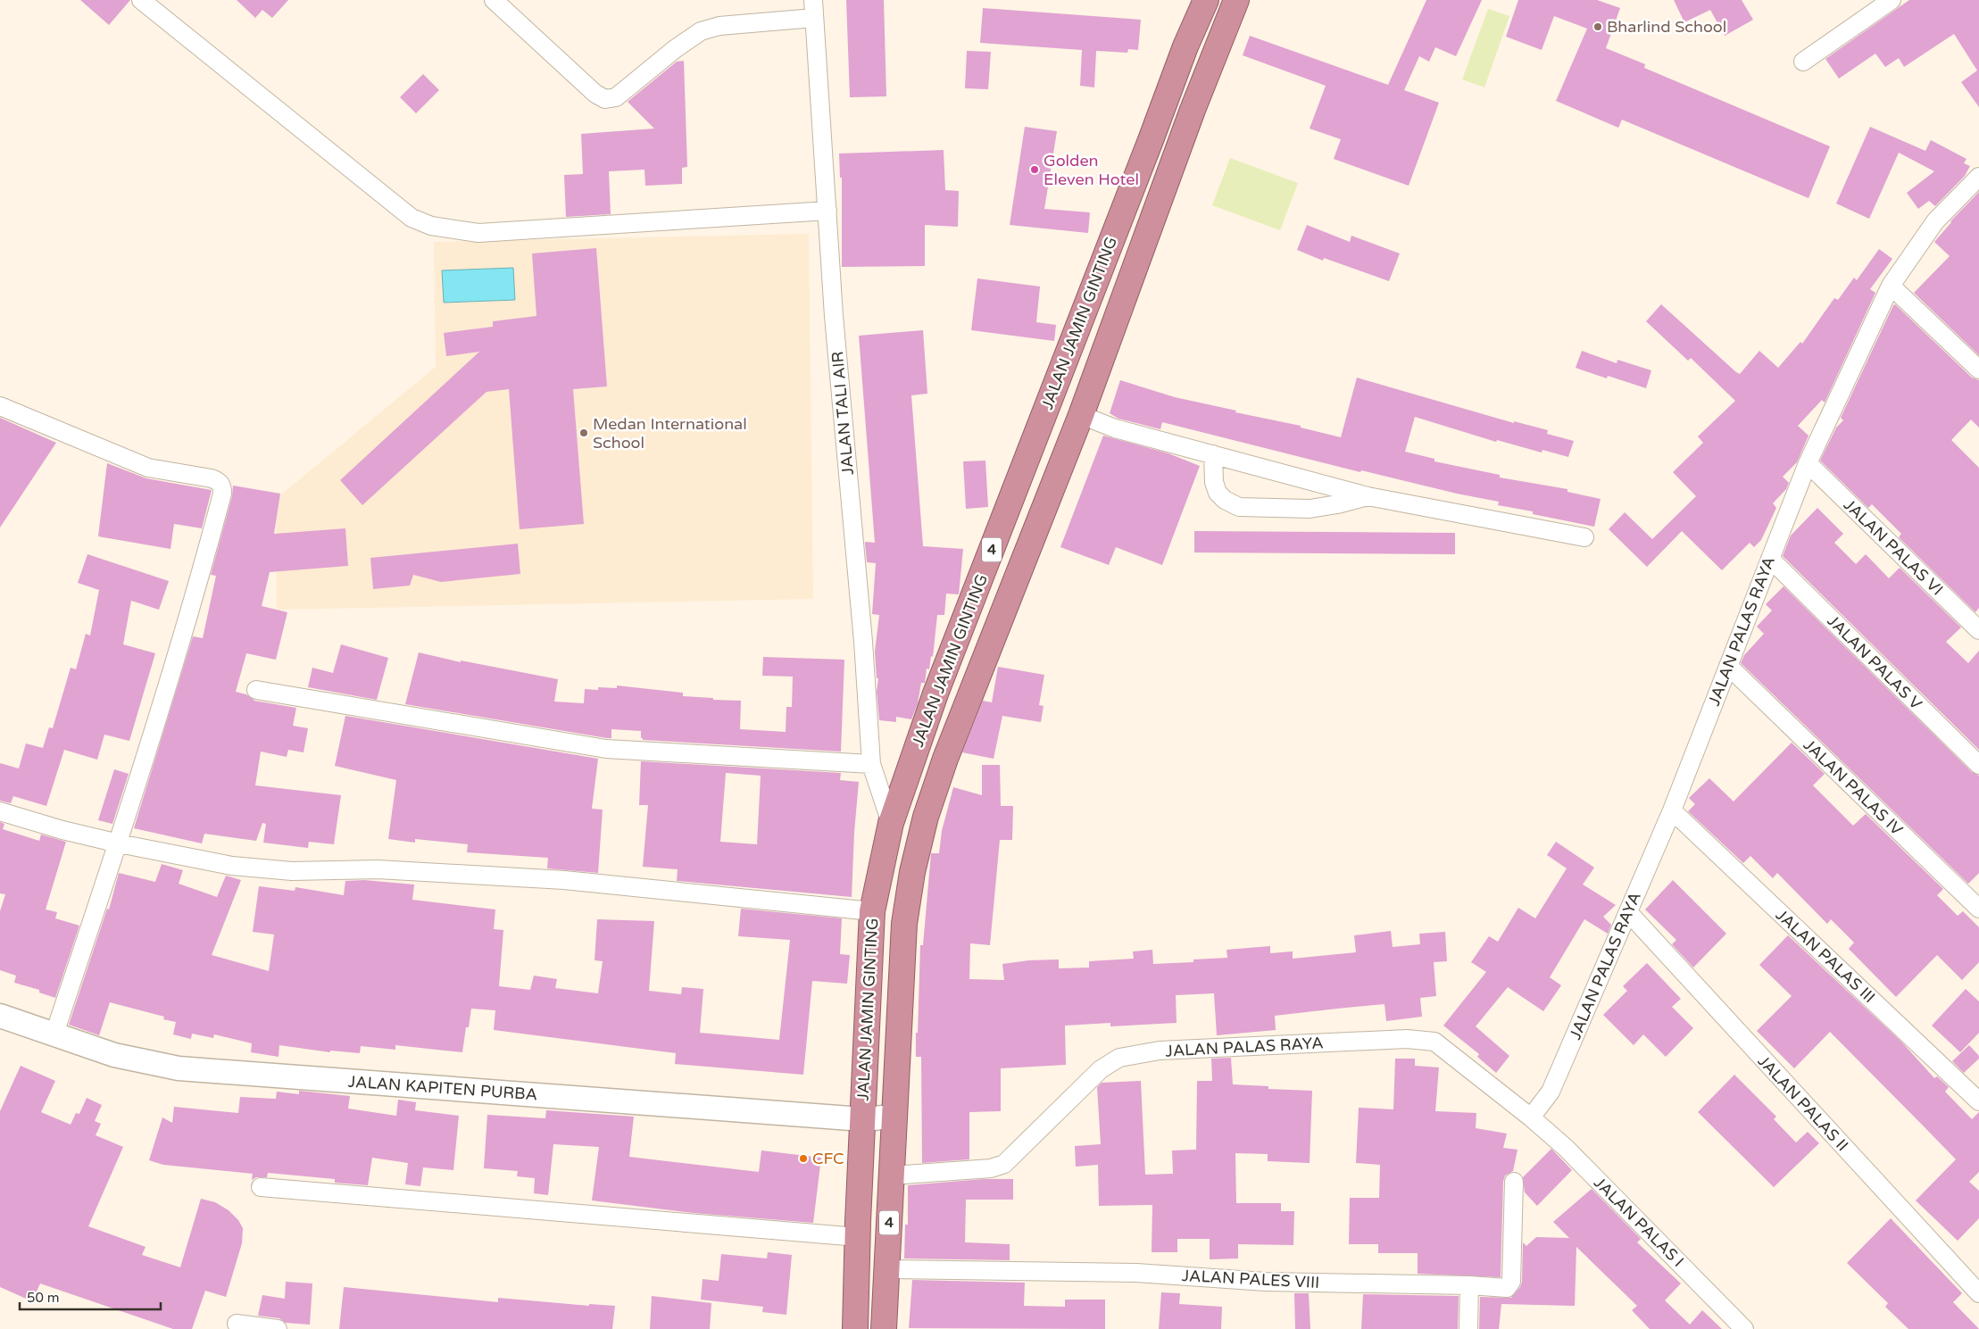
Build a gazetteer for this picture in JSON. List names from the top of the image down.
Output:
{
  "streets": {
    "highway": ["JALAN JAMIN GINTING", "4"],
    "street": [
      "JALAN TALI AIR",
      "JALAN PALAS VI",
      "JALAN PALAS RAYA",
      "JALAN PALAS V",
      "JALAN PALAS IV",
      "JALAN PALAS III",
      "JALAN KAPITEN PURBA",
      "JALAN PALAS II",
      "JALAN PALAS I",
      "JALAN PALES VIII"
    ]
  },
  "crossings": [
    ["JALAN JAMIN GINTING", "JALAN TALI AIR"],
    ["JALAN JAMIN GINTING", "JALAN PALAS RAYA"],
    ["JALAN JAMIN GINTING", "JALAN KAPITEN PURBA"],
    ["JALAN JAMIN GINTING", "JALAN PALES VIII"],
    ["JALAN PALAS VI", "JALAN PALAS RAYA"],
    ["JALAN PALAS RAYA", "JALAN PALAS V"],
    ["JALAN PALAS RAYA", "JALAN PALAS IV"],
    ["JALAN PALAS RAYA", "JALAN PALAS III"],
    ["JALAN PALAS RAYA", "JALAN PALAS II"],
    ["JALAN PALAS RAYA", "JALAN PALAS I"]
  ],
  "places": [
    "Bharlind School",
    "Golden Eleven Hotel",
    "Medan International School",
    "CFC"
  ],
  "scale_bar": "50 m"
}
